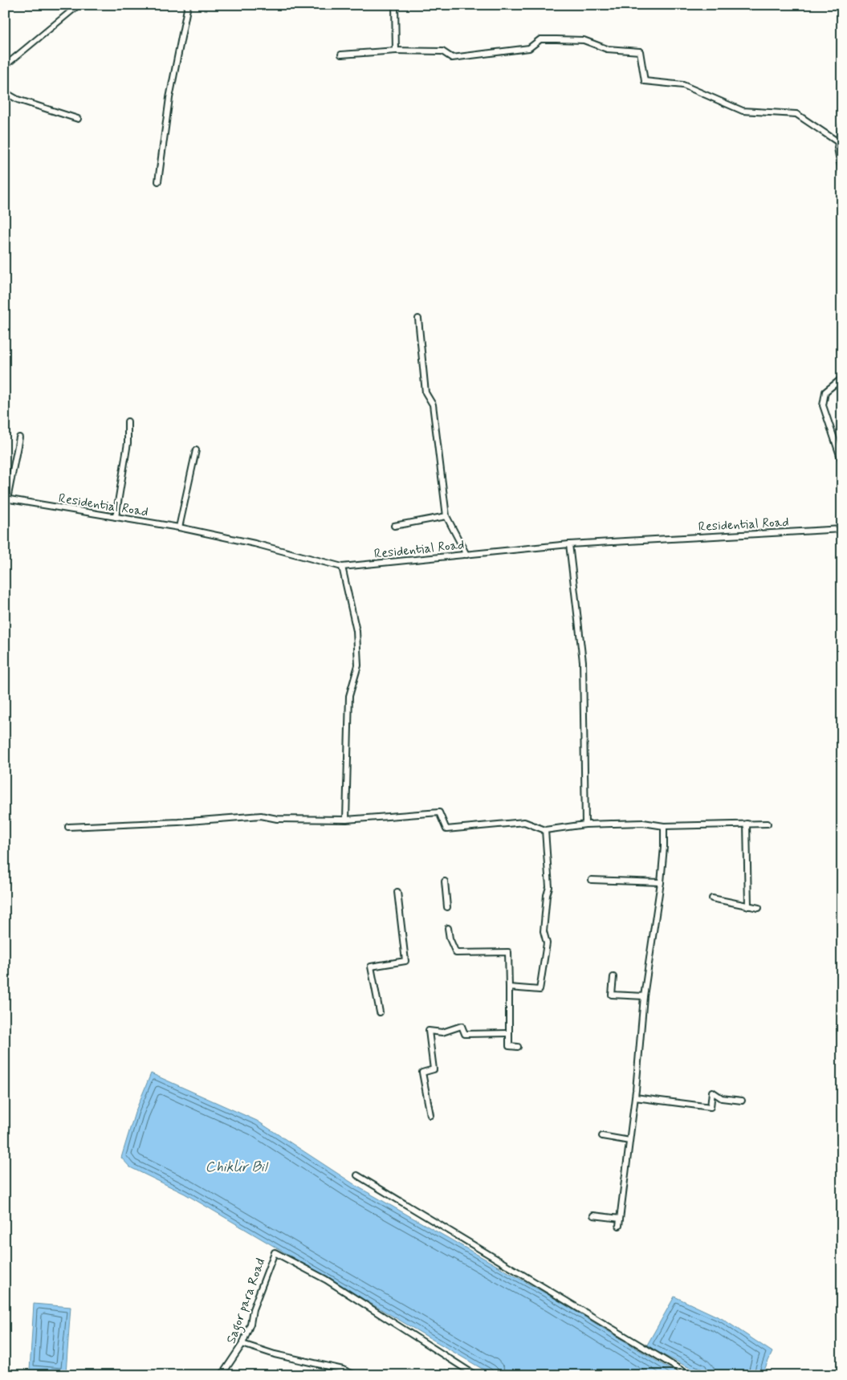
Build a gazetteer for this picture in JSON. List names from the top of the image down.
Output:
{
  "streets": {
    "street": ["Residential Road", "Sagor para Road"]
  },
  "water": ["Chiklir Bil"]
}
